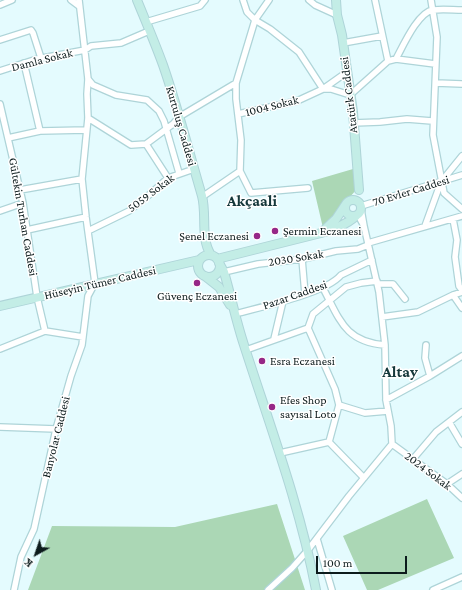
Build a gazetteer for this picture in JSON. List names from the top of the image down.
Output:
{
  "streets": {
    "main road": ["Atatürk Caddesi", "Kurtuluş Caddesi", "Hüseyin Tümer Caddesi"],
    "street": [
      "Damla Sokak",
      "1004 Sokak",
      "70 Evler Caddesi",
      "5059 Sokak",
      "Gültekin Turhan Caddesi",
      "2030 Sokak",
      "Pazar Caddesi",
      "Banyolar Caddesi",
      "2024 Sokak"
    ]
  },
  "crossings": [
    ["Damla Sokak", "Kurtuluş Caddesi"],
    ["Atatürk Caddesi", "1004 Sokak"],
    ["Atatürk Caddesi", "70 Evler Caddesi"],
    ["Kurtuluş Caddesi", "5059 Sokak"],
    ["Kurtuluş Caddesi", "2030 Sokak"],
    ["Kurtuluş Caddesi", "Hüseyin Tümer Caddesi"],
    ["Kurtuluş Caddesi", "Pazar Caddesi"],
    ["Gültekin Turhan Caddesi", "Hüseyin Tümer Caddesi"],
    ["Hüseyin Tümer Caddesi", "Banyolar Caddesi"]
  ],
  "districts": ["Akçaali", "Altay"],
  "places": [
    "Şermin Eczanesi",
    "Şenel Eczanesi",
    "Güvenç Eczanesi",
    "Esra Eczanesi",
    "Efes Shop sayısal Loto"
  ],
  "scale_bar": "100 m",
  "north": "bottom left"
}
